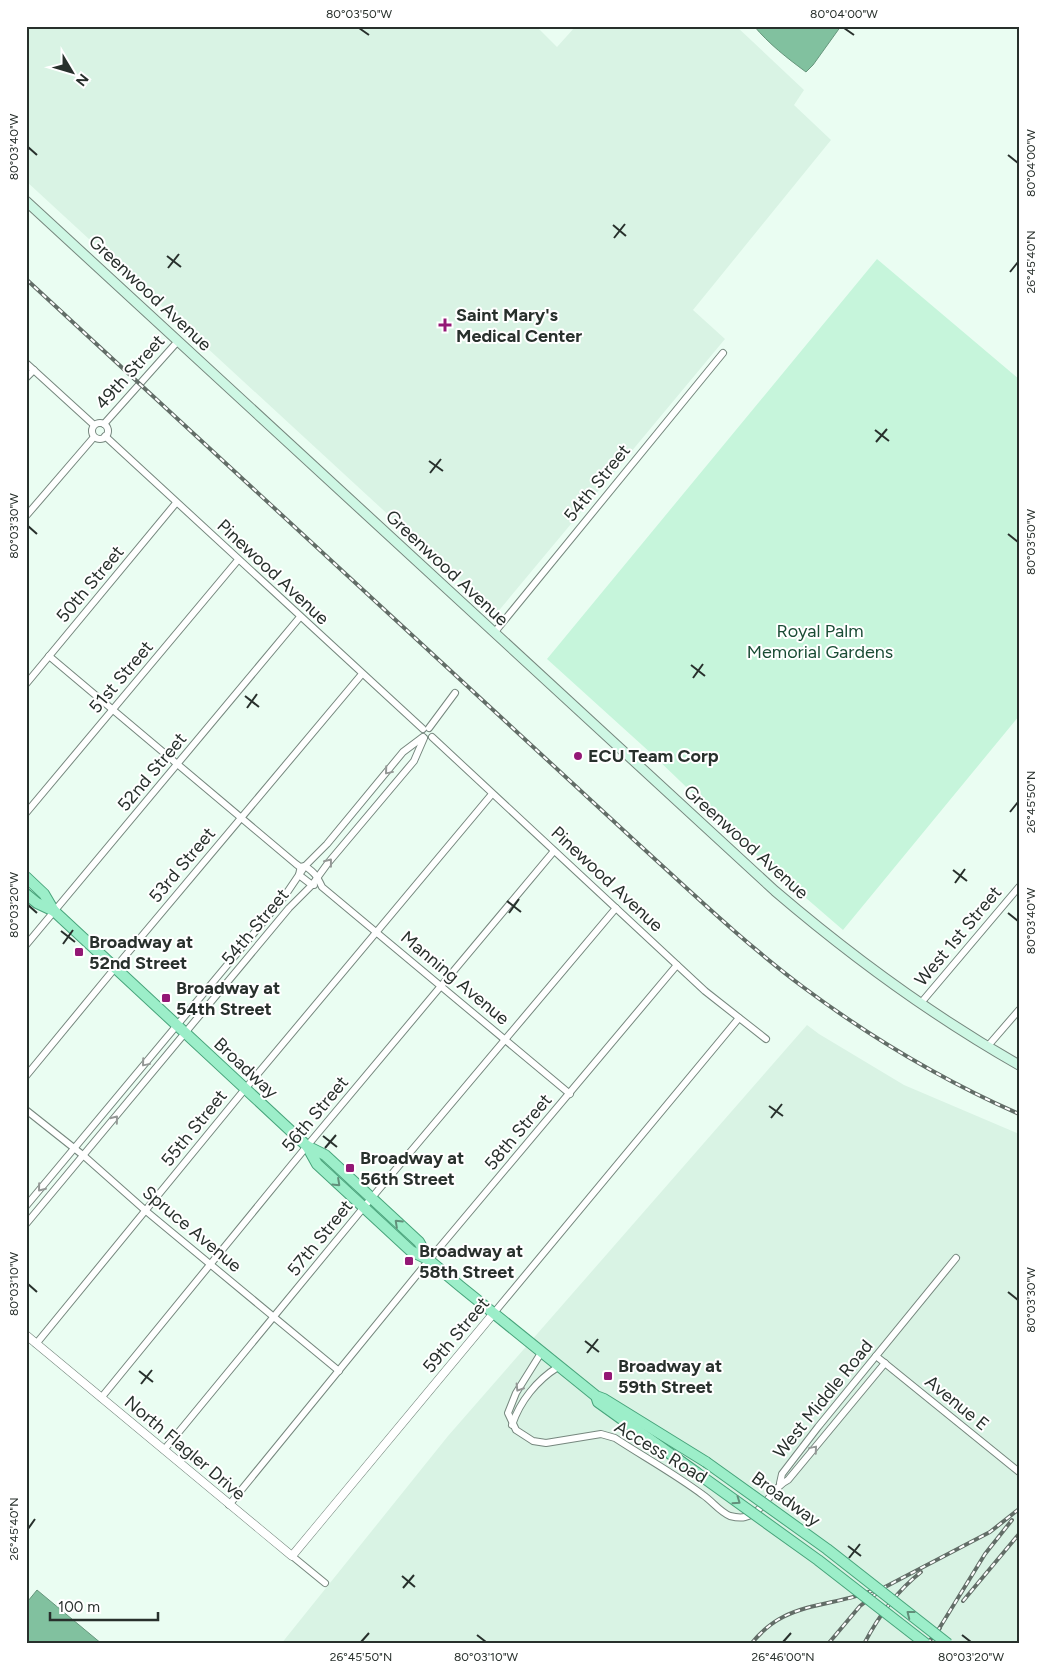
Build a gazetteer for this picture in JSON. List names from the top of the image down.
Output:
{
  "streets": {
    "main road": ["Greenwood Avenue", "Broadway"],
    "street": [
      "49th Street",
      "54th Street",
      "Pinewood Avenue",
      "50th Street",
      "51st Street",
      "52nd Street",
      "53rd Street",
      "West 1st Street",
      "Manning Avenue",
      "56th Street",
      "55th Street",
      "58th Street",
      "Spruce Avenue",
      "57th Street",
      "59th Street",
      "West Middle Road",
      "Avenue E",
      "North Flagler Drive",
      "Access Road"
    ]
  },
  "crossings": [
    ["Greenwood Avenue", "49th Street"],
    ["Greenwood Avenue", "54th Street"],
    ["Greenwood Avenue", "West 1st Street"],
    ["49th Street", "Pinewood Avenue"],
    ["54th Street", "Pinewood Avenue"],
    ["54th Street", "Manning Avenue"],
    ["54th Street", "Broadway"],
    ["54th Street", "Spruce Avenue"],
    ["Pinewood Avenue", "50th Street"],
    ["Pinewood Avenue", "51st Street"],
    ["Pinewood Avenue", "52nd Street"],
    ["Pinewood Avenue", "53rd Street"],
    ["Pinewood Avenue", "56th Street"],
    ["Pinewood Avenue", "55th Street"],
    ["Pinewood Avenue", "58th Street"],
    ["Pinewood Avenue", "57th Street"],
    ["Pinewood Avenue", "59th Street"],
    ["50th Street", "Manning Avenue"],
    ["51st Street", "Manning Avenue"],
    ["52nd Street", "Manning Avenue"],
    ["52nd Street", "Broadway"],
    ["53rd Street", "Manning Avenue"],
    ["53rd Street", "Broadway"],
    ["Manning Avenue", "56th Street"],
    ["Manning Avenue", "55th Street"],
    ["Manning Avenue", "58th Street"],
    ["Manning Avenue", "57th Street"],
    ["Broadway", "56th Street"],
    ["Broadway", "55th Street"],
    ["Broadway", "58th Street"],
    ["Broadway", "57th Street"],
    ["Broadway", "59th Street"],
    ["56th Street", "Spruce Avenue"],
    ["56th Street", "North Flagler Drive"],
    ["55th Street", "Spruce Avenue"],
    ["55th Street", "North Flagler Drive"],
    ["58th Street", "Spruce Avenue"],
    ["58th Street", "North Flagler Drive"],
    ["Spruce Avenue", "57th Street"],
    ["57th Street", "North Flagler Drive"],
    ["59th Street", "North Flagler Drive"],
    ["West Middle Road", "Avenue E"],
    ["West Middle Road", "Access Road"]
  ],
  "parks": ["Royal Palm Memorial Gardens"],
  "places": {
    "health": ["Saint Mary's Medical Center"],
    "other": ["ECU Team Corp"],
    "transit": [
      "Broadway at 52nd Street",
      "Broadway at 54th Street",
      "Broadway at 56th Street",
      "Broadway at 58th Street",
      "Broadway at 59th Street"
    ]
  },
  "scale_bar": "100 m",
  "north": "bottom right",
  "coordinates": [
    "80°03'50\"W",
    "80°04'00\"W",
    "80°03'40\"W",
    "26°45'40\"N",
    "80°03'30\"W",
    "26°45'50\"N",
    "80°03'20\"W",
    "80°03'10\"W",
    "26°46'00\"N"
  ]
}
